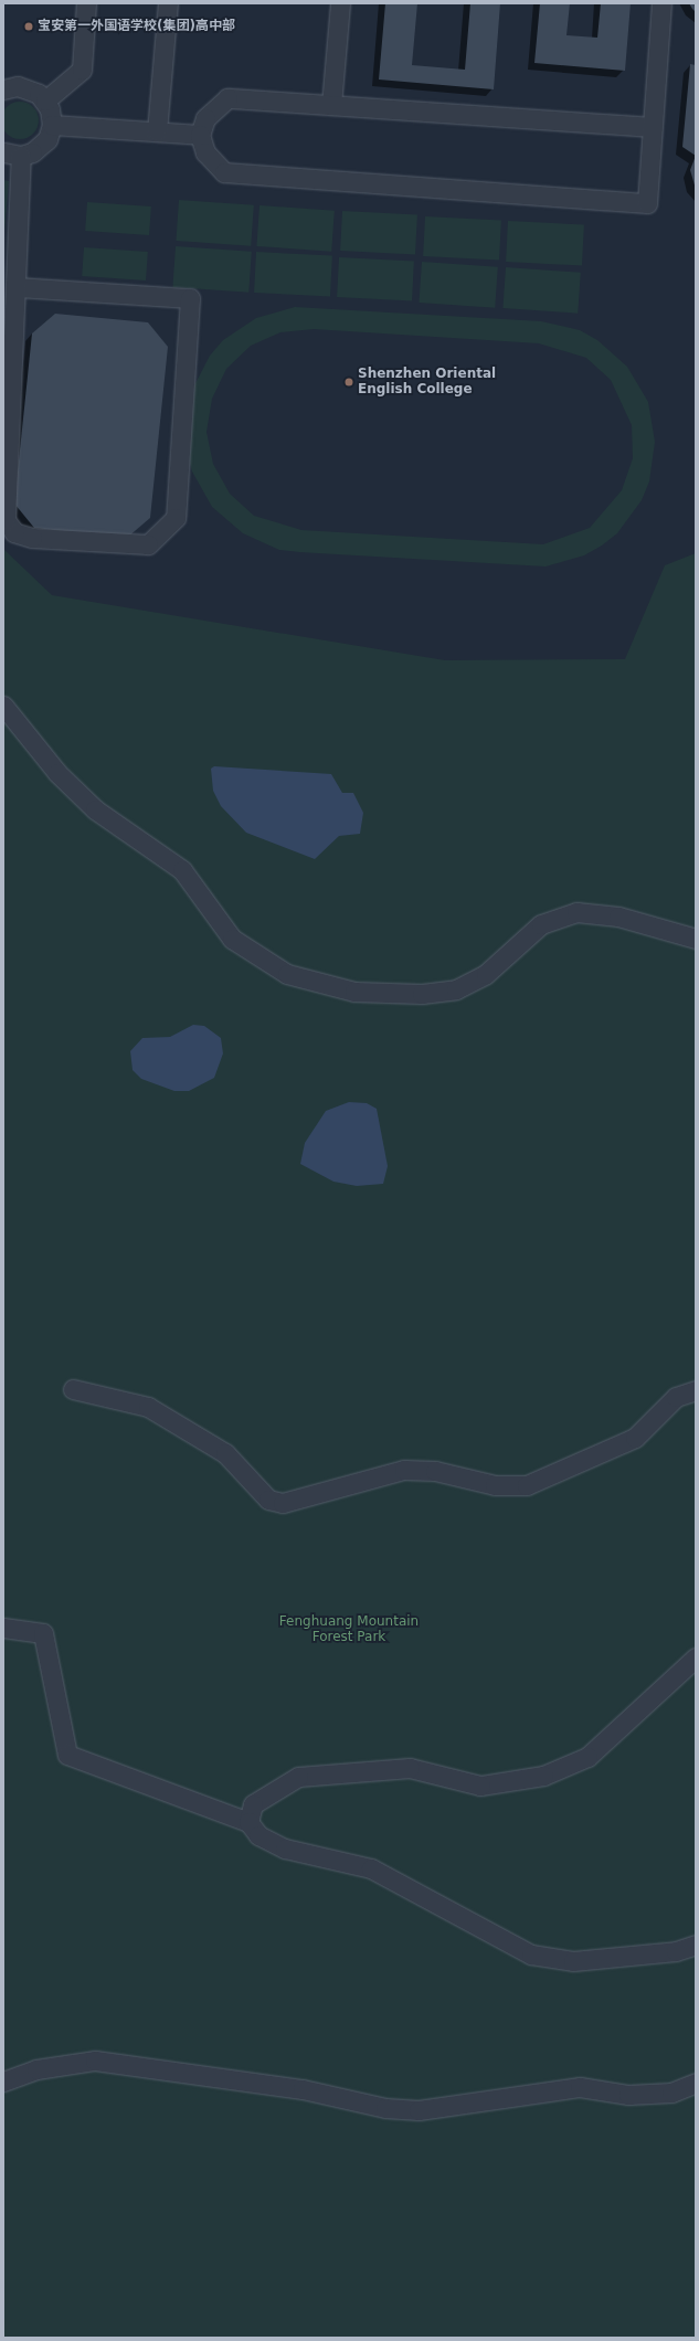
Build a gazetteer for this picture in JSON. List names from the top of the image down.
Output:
{
  "parks": ["Fenghuang Mountain Forest Park"],
  "places": ["宝安第一外国语学校(集团)高中部", "Shenzhen Oriental English College"]
}
